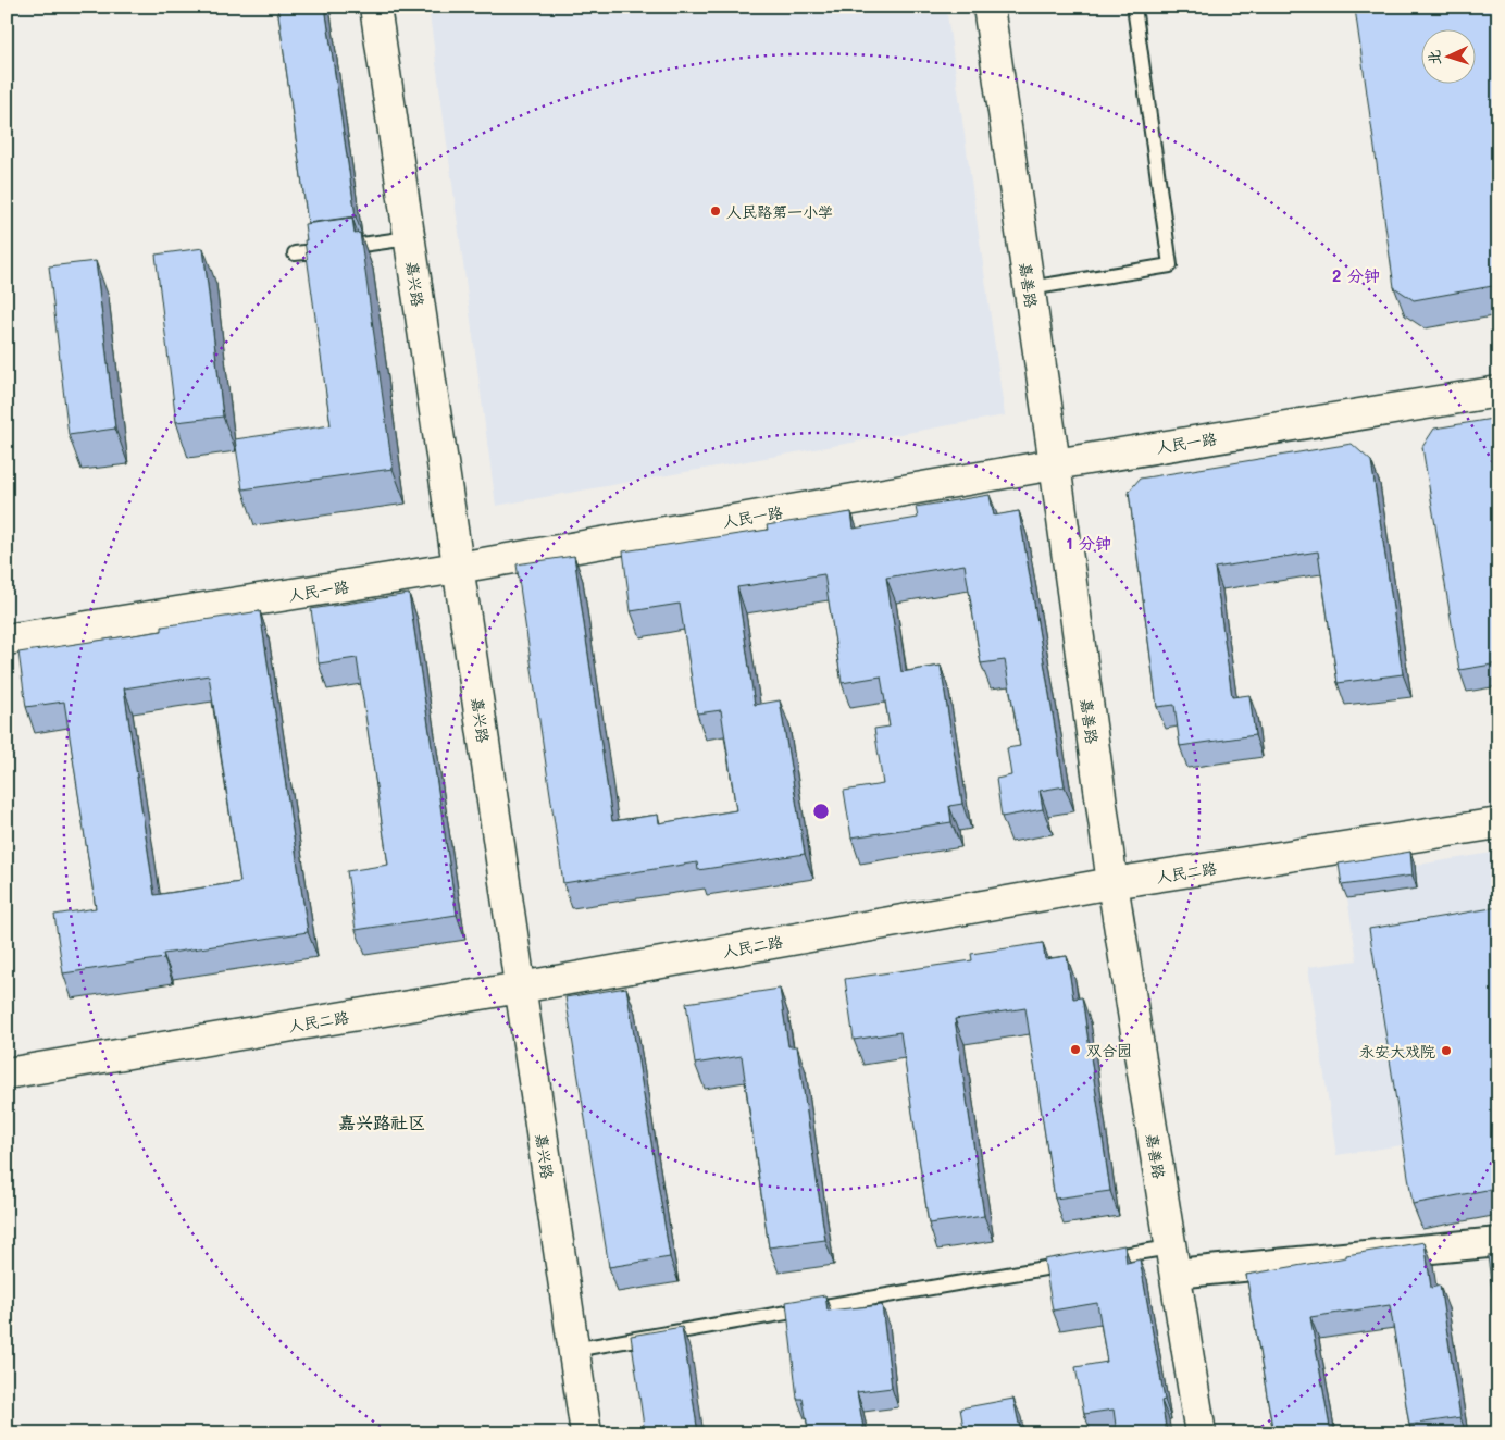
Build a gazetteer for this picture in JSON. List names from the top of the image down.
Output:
{
  "streets": {
    "street": [
      "嘉兴路",
      "嘉善路",
      "人民一路",
      "人民二路"
    ]
  },
  "crossings": [
    ["嘉兴路", "人民一路"],
    ["嘉兴路", "人民二路"],
    ["嘉善路", "人民一路"],
    ["嘉善路", "人民二路"]
  ],
  "districts": ["嘉兴路社区"],
  "places": ["人民路第一小学", "双合园", "永安大戏院"],
  "north": "left",
  "rings": ["2 分钟", "1 分钟"]
}
